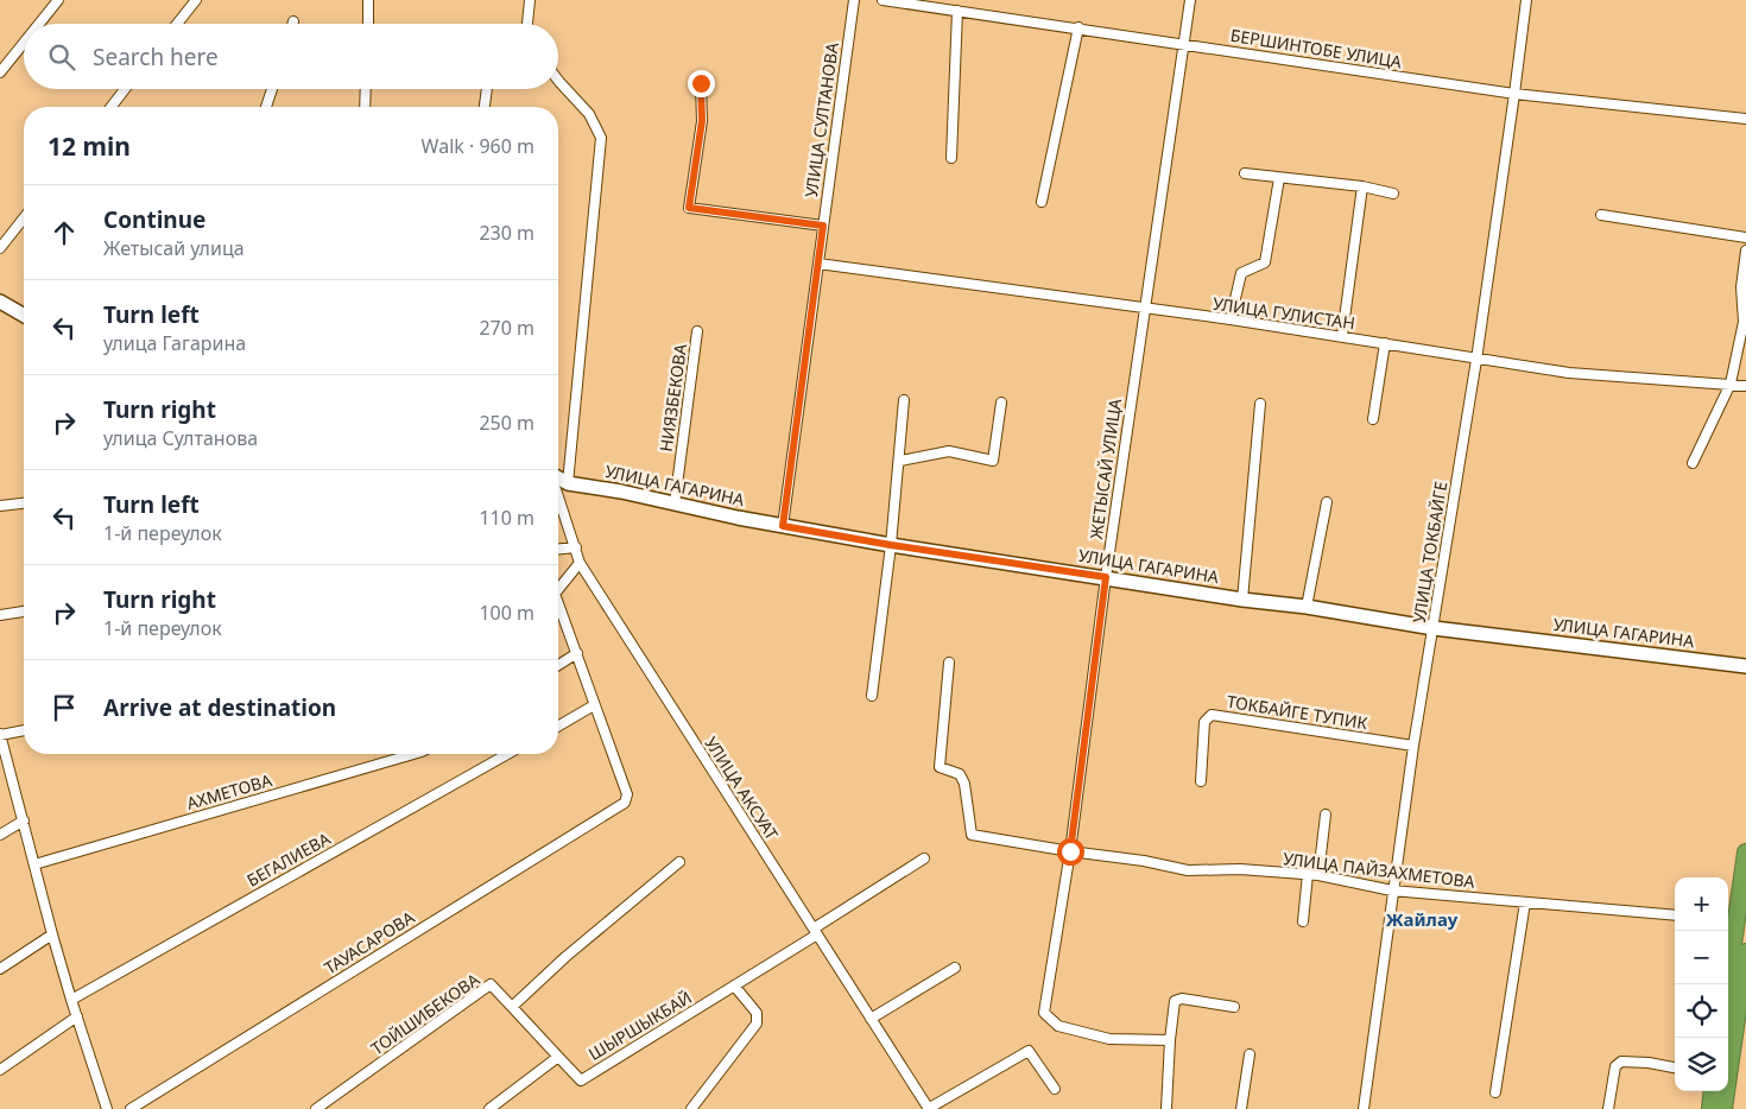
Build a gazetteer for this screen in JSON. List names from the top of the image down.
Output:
{
  "streets": {
    "main road": ["УЛИЦА ГАГАРИНА"],
    "street": [
      "БЕРШИНТОБЕ УЛИЦА",
      "УЛИЦА СУЛТАНОВА",
      "УЛИЦА ГУЛИСТАН",
      "НИЯЗБЕКОВА",
      "ЖЕТЫСАЙ УЛИЦА",
      "УЛИЦА ТОКБАЙГЕ",
      "ТОКБАЙГЕ ТУПИК",
      "УЛИЦА АКСУАТ",
      "АХМЕТОВА",
      "БЕГАЛИЕВА",
      "УЛИЦА ПАЙЗАХМЕТОВА",
      "ТАУАСАРОВА",
      "ТОЙШИБЕКОВА",
      "ШЫРШЫКБАЙ"
    ]
  },
  "crossings": [
    ["БЕРШИНТОБЕ УЛИЦА", "ЖЕТЫСАЙ УЛИЦА"],
    ["БЕРШИНТОБЕ УЛИЦА", "УЛИЦА ТОКБАЙГЕ"],
    ["УЛИЦА СУЛТАНОВА", "УЛИЦА ГУЛИСТАН"],
    ["УЛИЦА СУЛТАНОВА", "УЛИЦА ГАГАРИНА"],
    ["УЛИЦА ГУЛИСТАН", "ЖЕТЫСАЙ УЛИЦА"],
    ["УЛИЦА ГУЛИСТАН", "УЛИЦА ТОКБАЙГЕ"],
    ["НИЯЗБЕКОВА", "УЛИЦА ГАГАРИНА"],
    ["ЖЕТЫСАЙ УЛИЦА", "УЛИЦА ГАГАРИНА"],
    ["ЖЕТЫСАЙ УЛИЦА", "УЛИЦА ПАЙЗАХМЕТОВА"],
    ["УЛИЦА ГАГАРИНА", "УЛИЦА ТОКБАЙГЕ"],
    ["УЛИЦА ТОКБАЙГЕ", "ТОКБАЙГЕ ТУПИК"],
    ["УЛИЦА ТОКБАЙГЕ", "УЛИЦА ПАЙЗАХМЕТОВА"],
    ["УЛИЦА АКСУАТ", "ШЫРШЫКБАЙ"]
  ],
  "districts": ["Жайлау"],
  "page": {
    "search": "Search here",
    "heading": ["12 min", "Walk · 960 m"],
    "list": [
      ["Continue", "Жетысай улица", "230 m"],
      ["Turn left", "улица Гагарина", "270 m"],
      ["Turn right", "улица Султанова", "250 m"],
      ["Turn left", "1-й переулок", "110 m"],
      ["Turn right", "1-й переулок", "100 m"],
      "Arrive at destination"
    ],
    "map_buttons": ["+", "−"]
  }
}
